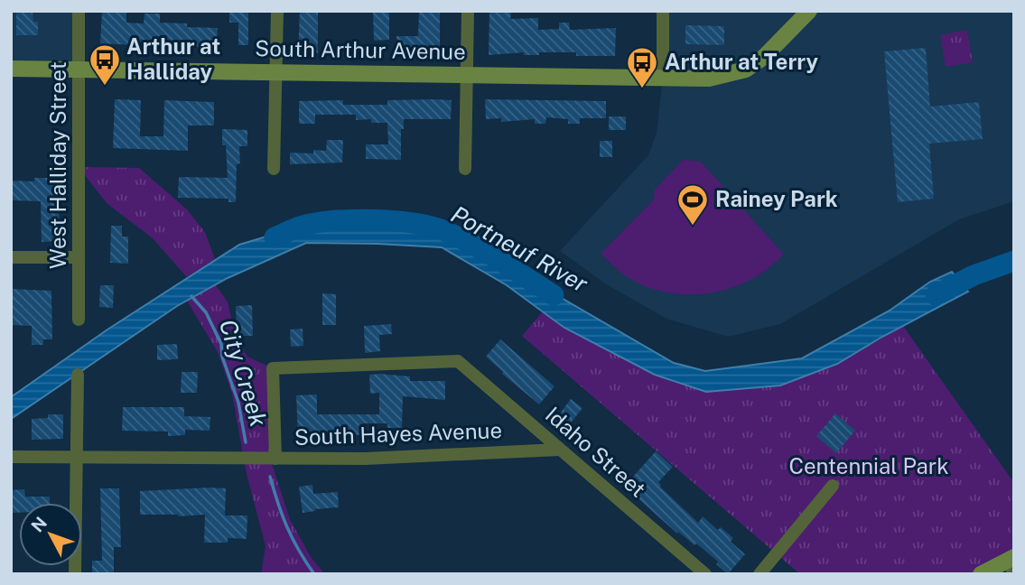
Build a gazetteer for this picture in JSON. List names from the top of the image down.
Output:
{
  "streets": {
    "main road": ["South Arthur Avenue"],
    "street": ["West Halliday Street", "South Hayes Avenue", "Idaho Street"]
  },
  "crossings": [
    ["South Arthur Avenue", "West Halliday Street"],
    ["South Hayes Avenue", "Idaho Street"]
  ],
  "water": ["Portneuf River", "City Creek"],
  "parks": ["Centennial Park"],
  "places": {
    "bus stop": ["Arthur at Halliday", "Arthur at Terry"],
    "sports": ["Rainey Park"]
  },
  "north": "top left"
}
